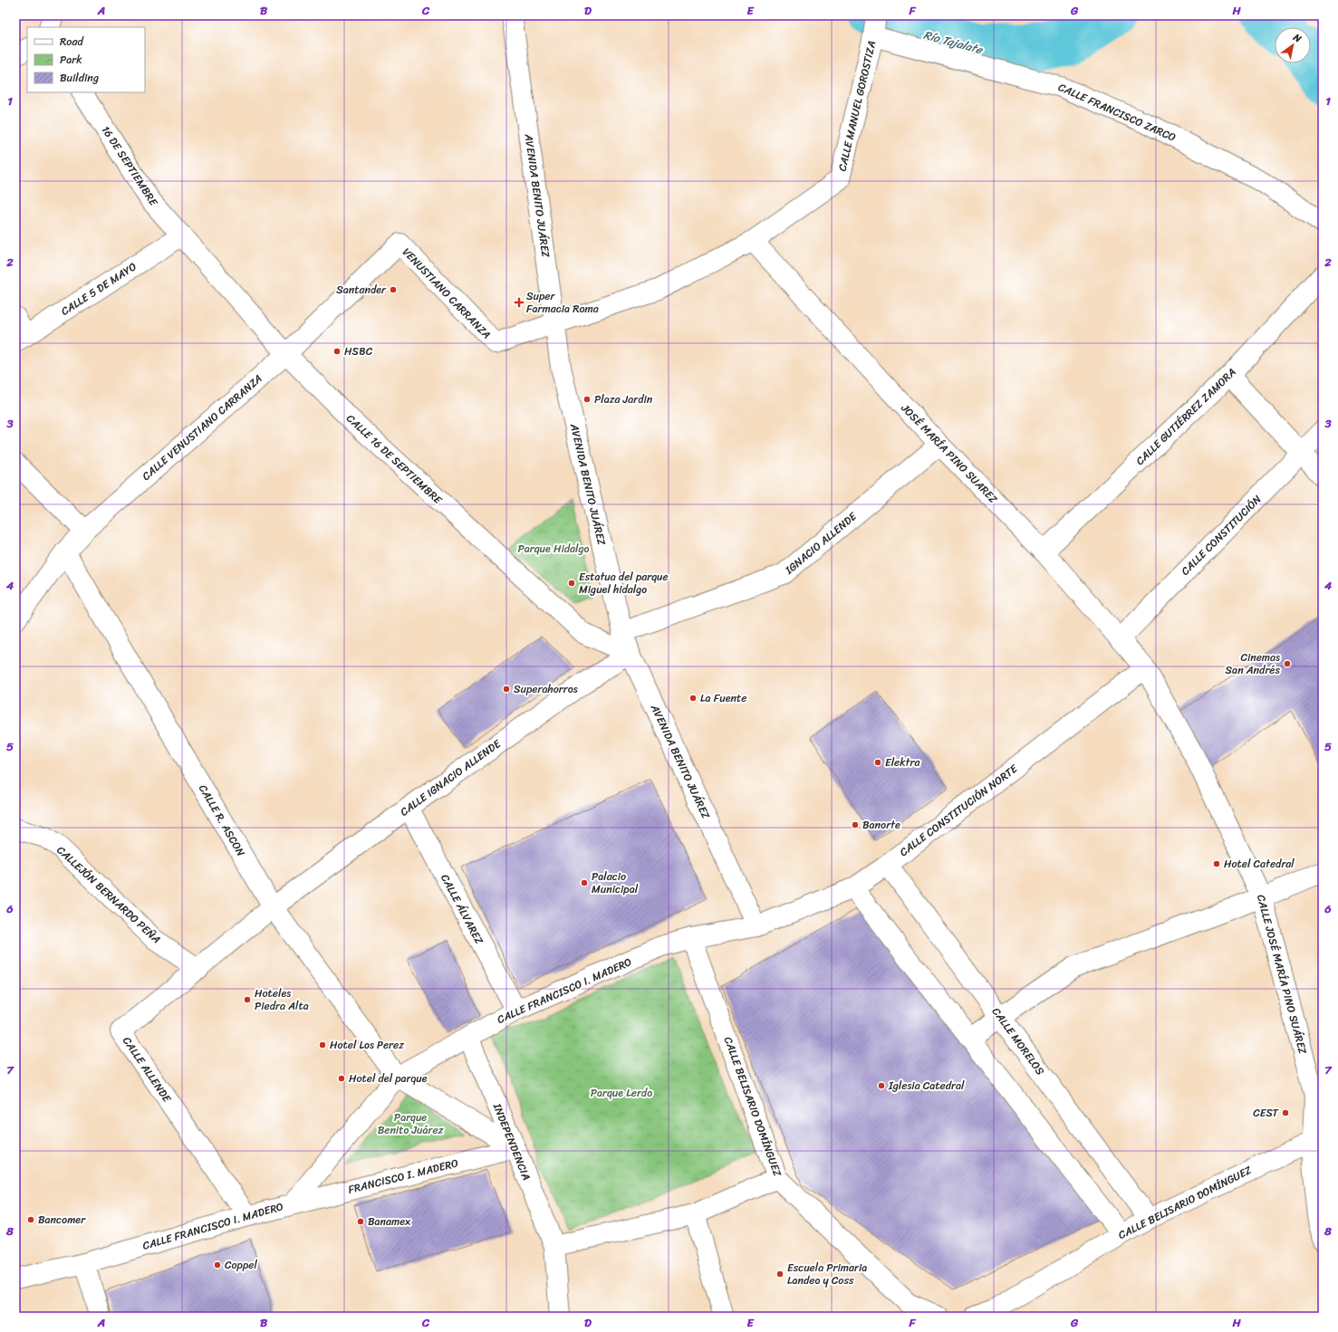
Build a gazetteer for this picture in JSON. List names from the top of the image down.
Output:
{
  "streets": {
    "street": [
      "CALLE MANUEL GOROSTIZA",
      "CALLE FRANCISCO ZARCO",
      "16 DE SEPTIEMBRE",
      "AVENIDA BENITO JUÁREZ",
      "CALLE 5 DE MAYO",
      "VENUSTIANO CARRANZA",
      "CALLE GUTIÉRREZ ZAMORA",
      "CALLE VENUSTIANO CARRANZA",
      "JOSÉ MARÍA PINO SUAREZ",
      "CALLE 16 DE SEPTIEMBRE",
      "CALLE CONSTITUCIÓN",
      "IGNACIO ALLENDE",
      "CALLE IGNACIO ALLENDE",
      "CALLE CONSTITUCIÓN NORTE",
      "CALLE R. ASCON",
      "CALLEJÓN BERNARDO PEÑA",
      "CALLE ÁLVAREZ",
      "CALLE JOSÉ MARÍA PINO SUÁREZ",
      "CALLE FRANCISCO I. MADERO",
      "CALLE MORELOS",
      "CALLE ALLENDE",
      "CALLE BELISARIO DOMÍNGUEZ",
      "INDEPENDENCIA",
      "FRANCISCO I. MADERO"
    ]
  },
  "crossings": [
    ["CALLE MANUEL GOROSTIZA", "CALLE FRANCISCO ZARCO"],
    ["CALLE MANUEL GOROSTIZA", "AVENIDA BENITO JUÁREZ"],
    ["CALLE MANUEL GOROSTIZA", "VENUSTIANO CARRANZA"],
    ["CALLE MANUEL GOROSTIZA", "JOSÉ MARÍA PINO SUAREZ"],
    ["16 DE SEPTIEMBRE", "CALLE 5 DE MAYO"],
    ["16 DE SEPTIEMBRE", "CALLE 16 DE SEPTIEMBRE"],
    ["AVENIDA BENITO JUÁREZ", "VENUSTIANO CARRANZA"],
    ["AVENIDA BENITO JUÁREZ", "CALLE 16 DE SEPTIEMBRE"],
    ["AVENIDA BENITO JUÁREZ", "IGNACIO ALLENDE"],
    ["AVENIDA BENITO JUÁREZ", "CALLE IGNACIO ALLENDE"],
    ["AVENIDA BENITO JUÁREZ", "CALLE CONSTITUCIÓN NORTE"],
    ["AVENIDA BENITO JUÁREZ", "CALLE FRANCISCO I. MADERO"],
    ["CALLE 5 DE MAYO", "CALLE 16 DE SEPTIEMBRE"],
    ["VENUSTIANO CARRANZA", "CALLE VENUSTIANO CARRANZA"],
    ["CALLE GUTIÉRREZ ZAMORA", "JOSÉ MARÍA PINO SUAREZ"],
    ["CALLE VENUSTIANO CARRANZA", "CALLE 16 DE SEPTIEMBRE"],
    ["CALLE VENUSTIANO CARRANZA", "CALLE R. ASCON"],
    ["JOSÉ MARÍA PINO SUAREZ", "CALLE CONSTITUCIÓN"],
    ["JOSÉ MARÍA PINO SUAREZ", "IGNACIO ALLENDE"],
    ["JOSÉ MARÍA PINO SUAREZ", "CALLE CONSTITUCIÓN NORTE"],
    ["JOSÉ MARÍA PINO SUAREZ", "CALLE JOSÉ MARÍA PINO SUÁREZ"],
    ["CALLE 16 DE SEPTIEMBRE", "CALLE IGNACIO ALLENDE"],
    ["CALLE IGNACIO ALLENDE", "CALLE R. ASCON"],
    ["CALLE IGNACIO ALLENDE", "CALLE ÁLVAREZ"],
    ["CALLE IGNACIO ALLENDE", "CALLE ALLENDE"],
    ["CALLE CONSTITUCIÓN NORTE", "CALLE JOSÉ MARÍA PINO SUÁREZ"],
    ["CALLE CONSTITUCIÓN NORTE", "CALLE FRANCISCO I. MADERO"],
    ["CALLE CONSTITUCIÓN NORTE", "CALLE MORELOS"],
    ["CALLE R. ASCON", "CALLE FRANCISCO I. MADERO"],
    ["CALLE R. ASCON", "CALLE ALLENDE"],
    ["CALLEJÓN BERNARDO PEÑA", "CALLE ALLENDE"],
    ["CALLE ÁLVAREZ", "CALLE FRANCISCO I. MADERO"],
    ["CALLE JOSÉ MARÍA PINO SUÁREZ", "CALLE BELISARIO DOMÍNGUEZ"],
    ["CALLE FRANCISCO I. MADERO", "CALLE ALLENDE"],
    ["CALLE FRANCISCO I. MADERO", "CALLE BELISARIO DOMÍNGUEZ"],
    ["CALLE FRANCISCO I. MADERO", "INDEPENDENCIA"],
    ["CALLE FRANCISCO I. MADERO", "FRANCISCO I. MADERO"],
    ["CALLE MORELOS", "CALLE BELISARIO DOMÍNGUEZ"],
    ["INDEPENDENCIA", "FRANCISCO I. MADERO"]
  ],
  "water": ["Río Tajalate"],
  "parks": ["Parque Hidalgo", "Parque Lerdo", "Parque Benito Juárez"],
  "places": {
    "other": [
      "Santander",
      "HSBC",
      "Plaza Jardin",
      "Estatua del parque Miguel hidalgo",
      "Cinemas San Andrés",
      "Superahorros",
      "La Fuente",
      "Elektra",
      "Banorte",
      "Hotel Catedral",
      "Palacio Municipal",
      "Hoteles Piedra Alta",
      "Hotel Los Perez",
      "Hotel del parque",
      "Iglesia Catedral",
      "CEST",
      "Bancomer",
      "Banamex",
      "Coppel",
      "Escuela Primaria Landeo y Coss"
    ],
    "health": ["Super Farmacia Roma"]
  },
  "legend": ["Road", "Park", "Building"],
  "north": "top right",
  "grid": {
    "columns": [
      "A",
      "B",
      "C",
      "D",
      "E",
      "F",
      "G",
      "H"
    ],
    "rows": [
      "1",
      "2",
      "3",
      "4",
      "5",
      "6",
      "7",
      "8"
    ]
  }
}
